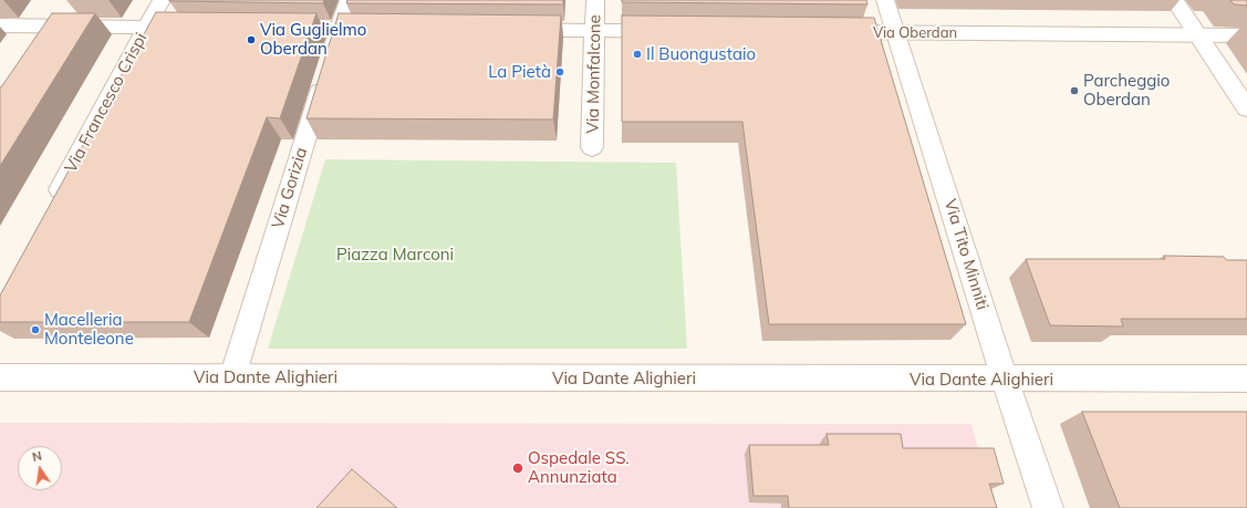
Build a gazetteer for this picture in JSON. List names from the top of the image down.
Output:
{
  "streets": {
    "street": [
      "Via Oberdan",
      "Via Monfalcone",
      "Via Francesco Crispi",
      "Via Gorizia",
      "Via Tito Minniti",
      "Via Dante Alighieri"
    ]
  },
  "crossings": [
    ["Via Oberdan", "Via Tito Minniti"],
    ["Via Gorizia", "Via Dante Alighieri"],
    ["Via Tito Minniti", "Via Dante Alighieri"]
  ],
  "parks": ["Piazza Marconi"],
  "places": [
    "Via Guglielmo Oberdan",
    "Il Buongustaio",
    "La Pietà",
    "Parcheggio Oberdan",
    "Macelleria Monteleone",
    "Ospedale SS. Annunziata"
  ],
  "north": "top"
}
